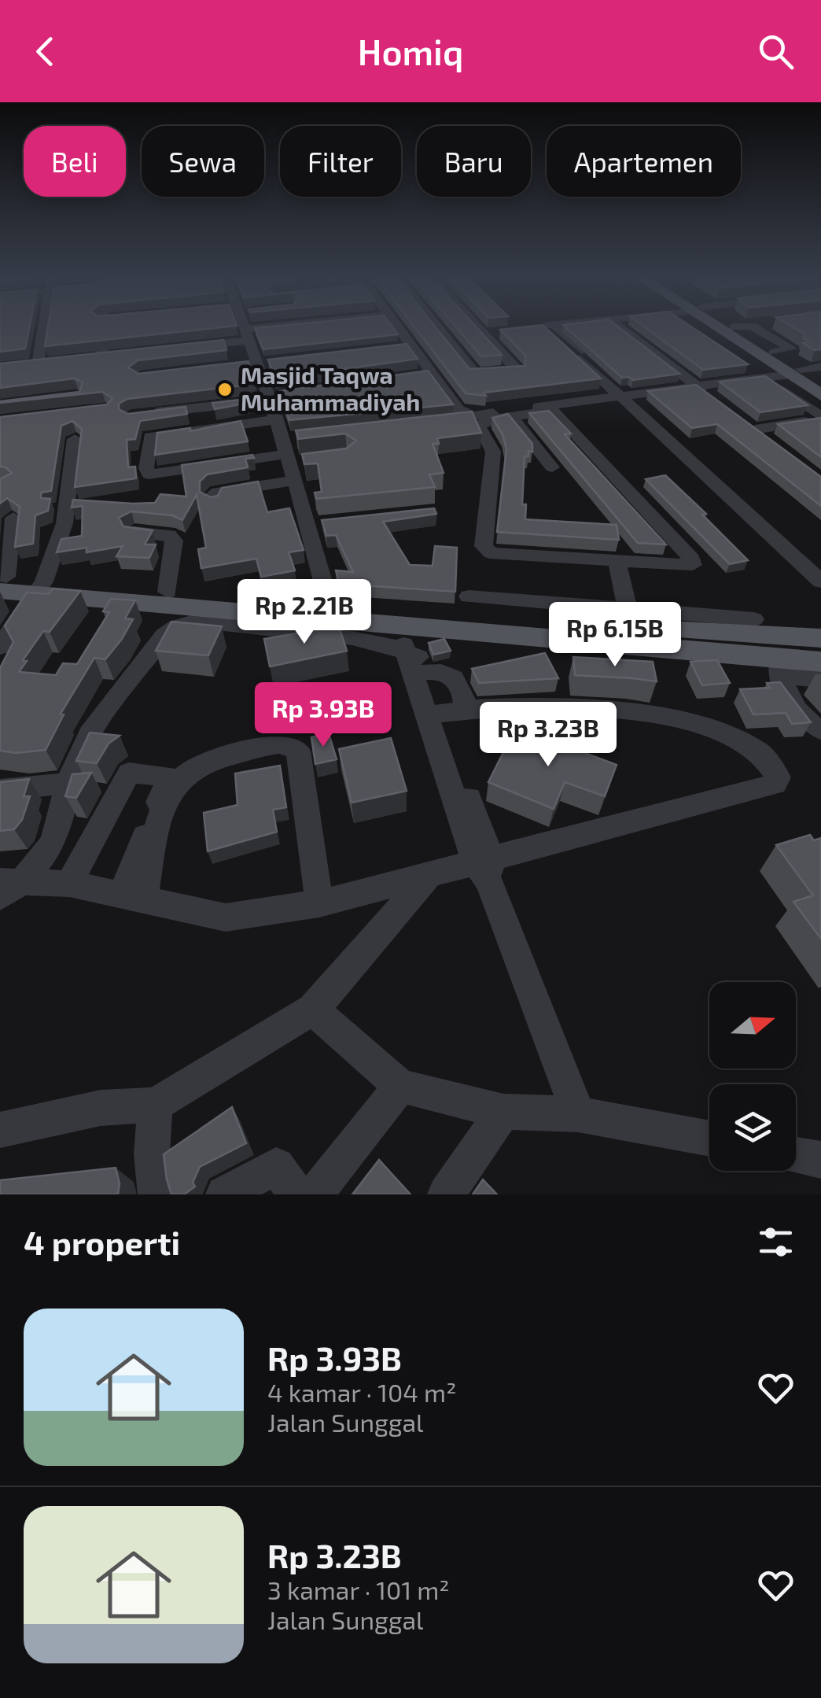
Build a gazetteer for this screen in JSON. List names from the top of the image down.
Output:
{
  "places": ["Masjid Taqwa Muhammadiyah"],
  "north": "right",
  "page": {
    "header": "Homiq",
    "chip": [
      "Beli",
      "Sewa",
      "Filter",
      "Baru",
      "Apartemen"
    ],
    "price": [
      "Rp 2.21B",
      "Rp 6.15B",
      "Rp 3.93B",
      "Rp 3.23B"
    ],
    "heading": "4 properti",
    "list": [
      {
        "name": "Rp 3.93B",
        "note": "4 kamar · 104 m² · Jalan Sunggal"
      },
      {
        "name": "Rp 3.23B",
        "note": "3 kamar · 101 m² · Jalan Sunggal"
      }
    ]
  }
}
